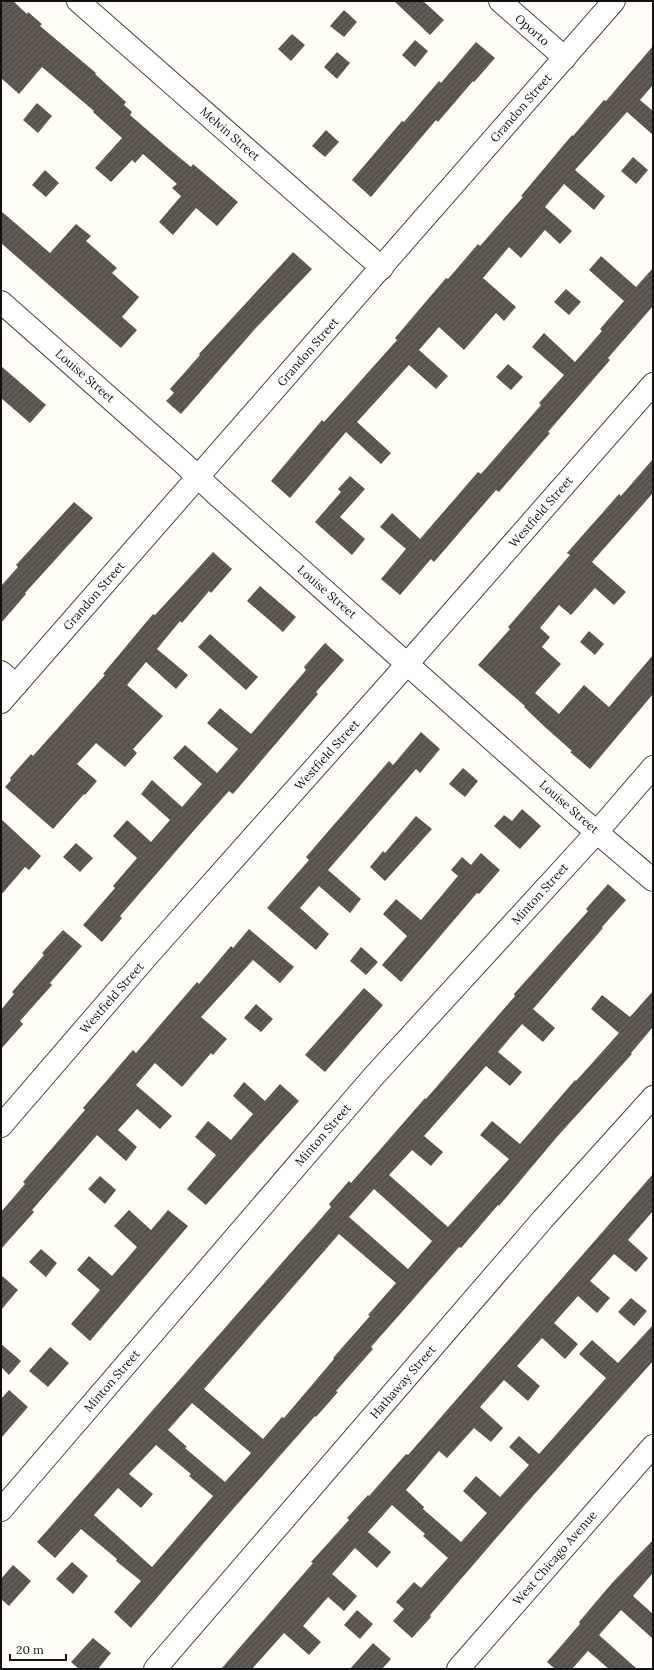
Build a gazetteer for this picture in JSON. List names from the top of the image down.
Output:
{
  "streets": {
    "street": [
      "Oporto",
      "Grandon Street",
      "Melvin Street",
      "Louise Street",
      "Westfield Street",
      "Minton Street",
      "Hathaway Street",
      "West Chicago Avenue"
    ]
  },
  "crossings": [
    ["Oporto", "Grandon Street"],
    ["Grandon Street", "Melvin Street"],
    ["Grandon Street", "Louise Street"],
    ["Louise Street", "Westfield Street"],
    ["Louise Street", "Minton Street"]
  ],
  "scale_bar": "20 m"
}
